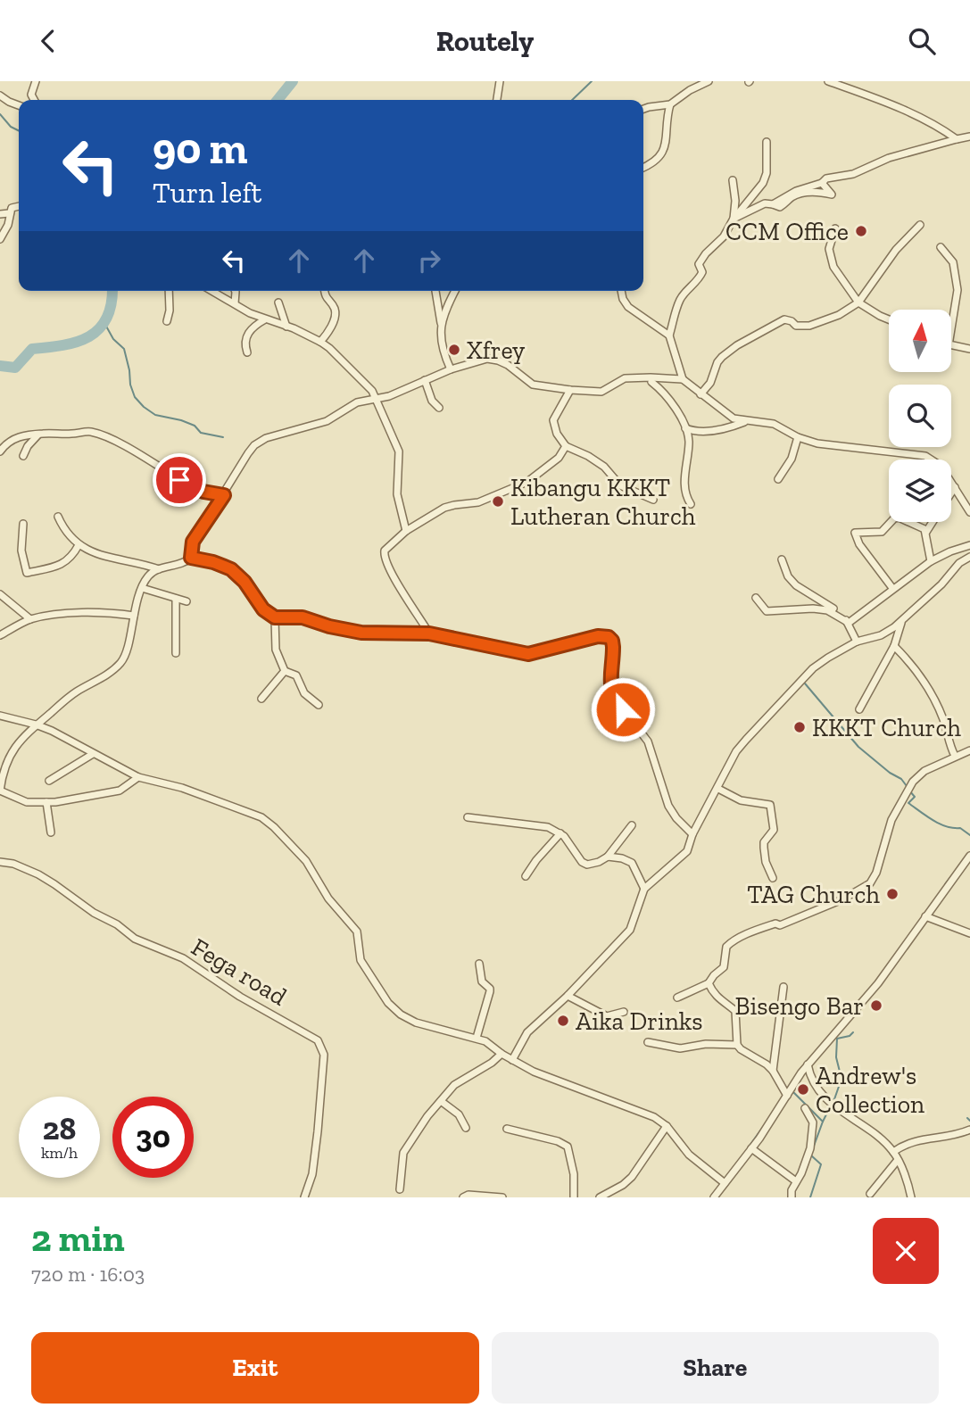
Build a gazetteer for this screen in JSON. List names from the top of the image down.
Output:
{
  "streets": {
    "street": ["Fega road"]
  },
  "places": [
    "CCM Office",
    "Xfrey",
    "Kibangu KKKT Lutheran Church",
    "KKKT Church",
    "TAG Church",
    "Bisengo Bar",
    "Aika Drinks",
    "Andrew's Collection"
  ],
  "north": "top",
  "page": {
    "header": "Routely",
    "turn": ["90 m", "Turn left"],
    "speed": "28 km/h",
    "limit": "30",
    "heading": ["2 min", "720 m · 16:03"],
    "buttons": ["Exit", "Share"]
  }
}
